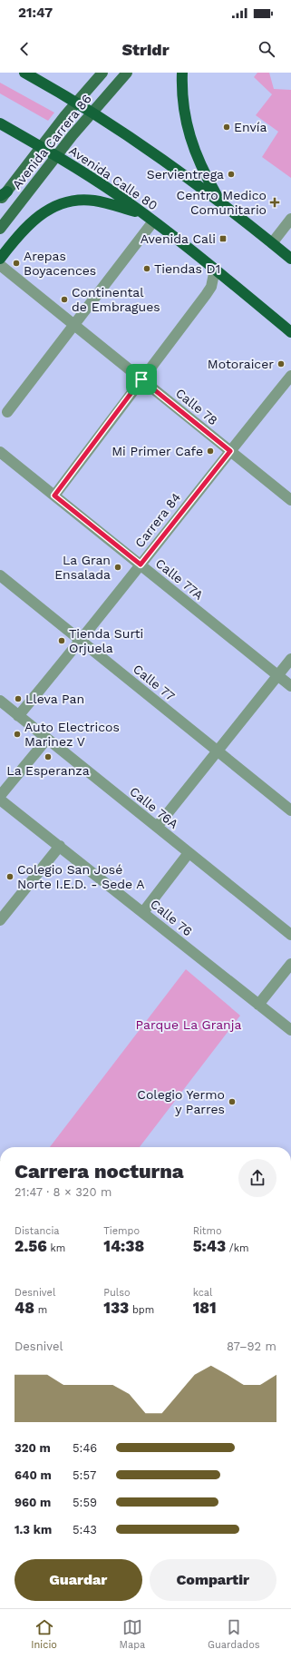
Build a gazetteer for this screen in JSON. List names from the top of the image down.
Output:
{
  "streets": {
    "highway": ["Avenida Calle 80"],
    "main road": ["Avenida Carrera 86"],
    "street": [
      "Calle 78",
      "Carrera 84",
      "Calle 77A",
      "Calle 77",
      "Calle 76A",
      "Calle 76"
    ]
  },
  "crossings": [
    ["Calle 78", "Carrera 84"],
    ["Carrera 84", "Calle 77A"],
    ["Carrera 84", "Calle 77"],
    ["Carrera 84", "Calle 76A"]
  ],
  "parks": ["Parque La Granja"],
  "places": {
    "other": [
      "Envía",
      "Servientrega",
      "Arepas Boyacences",
      "Tiendas D1",
      "Continental de Embragues",
      "Motoraicer",
      "Mi Primer Cafe",
      "La Gran Ensalada",
      "Tienda Surti Orjuela",
      "Lleva Pan",
      "Auto Electricos Marinez V",
      "La Esperanza",
      "Colegio San José Norte I.E.D. - Sede A",
      "Colegio Yermo y Parres"
    ],
    "health": ["Centro Medico Comunitario"],
    "transit": ["Avenida Cali"]
  },
  "page": {
    "status": "21:47",
    "header": "Stridr",
    "heading": ["Carrera nocturna", "21:47 · 8 × 320 m"],
    "stats": [
      ["Distancia", "2.56 km"],
      ["Tiempo", "14:38"],
      ["Ritmo", "5:43 /km"],
      ["Desnivel", "48 m"],
      ["Pulso", "133 bpm"],
      ["kcal", "181"]
    ],
    "chart": ["Desnivel", "87–92 m"],
    "list": [
      {
        "name": "320 m",
        "note": "5:46"
      },
      {
        "name": "640 m",
        "note": "5:57"
      },
      {
        "name": "960 m",
        "note": "5:59"
      },
      {
        "name": "1.3 km",
        "note": "5:43"
      }
    ],
    "buttons": ["Guardar", "Compartir"],
    "tabs": ["Inicio", "Mapa", "Guardados"]
  }
}
